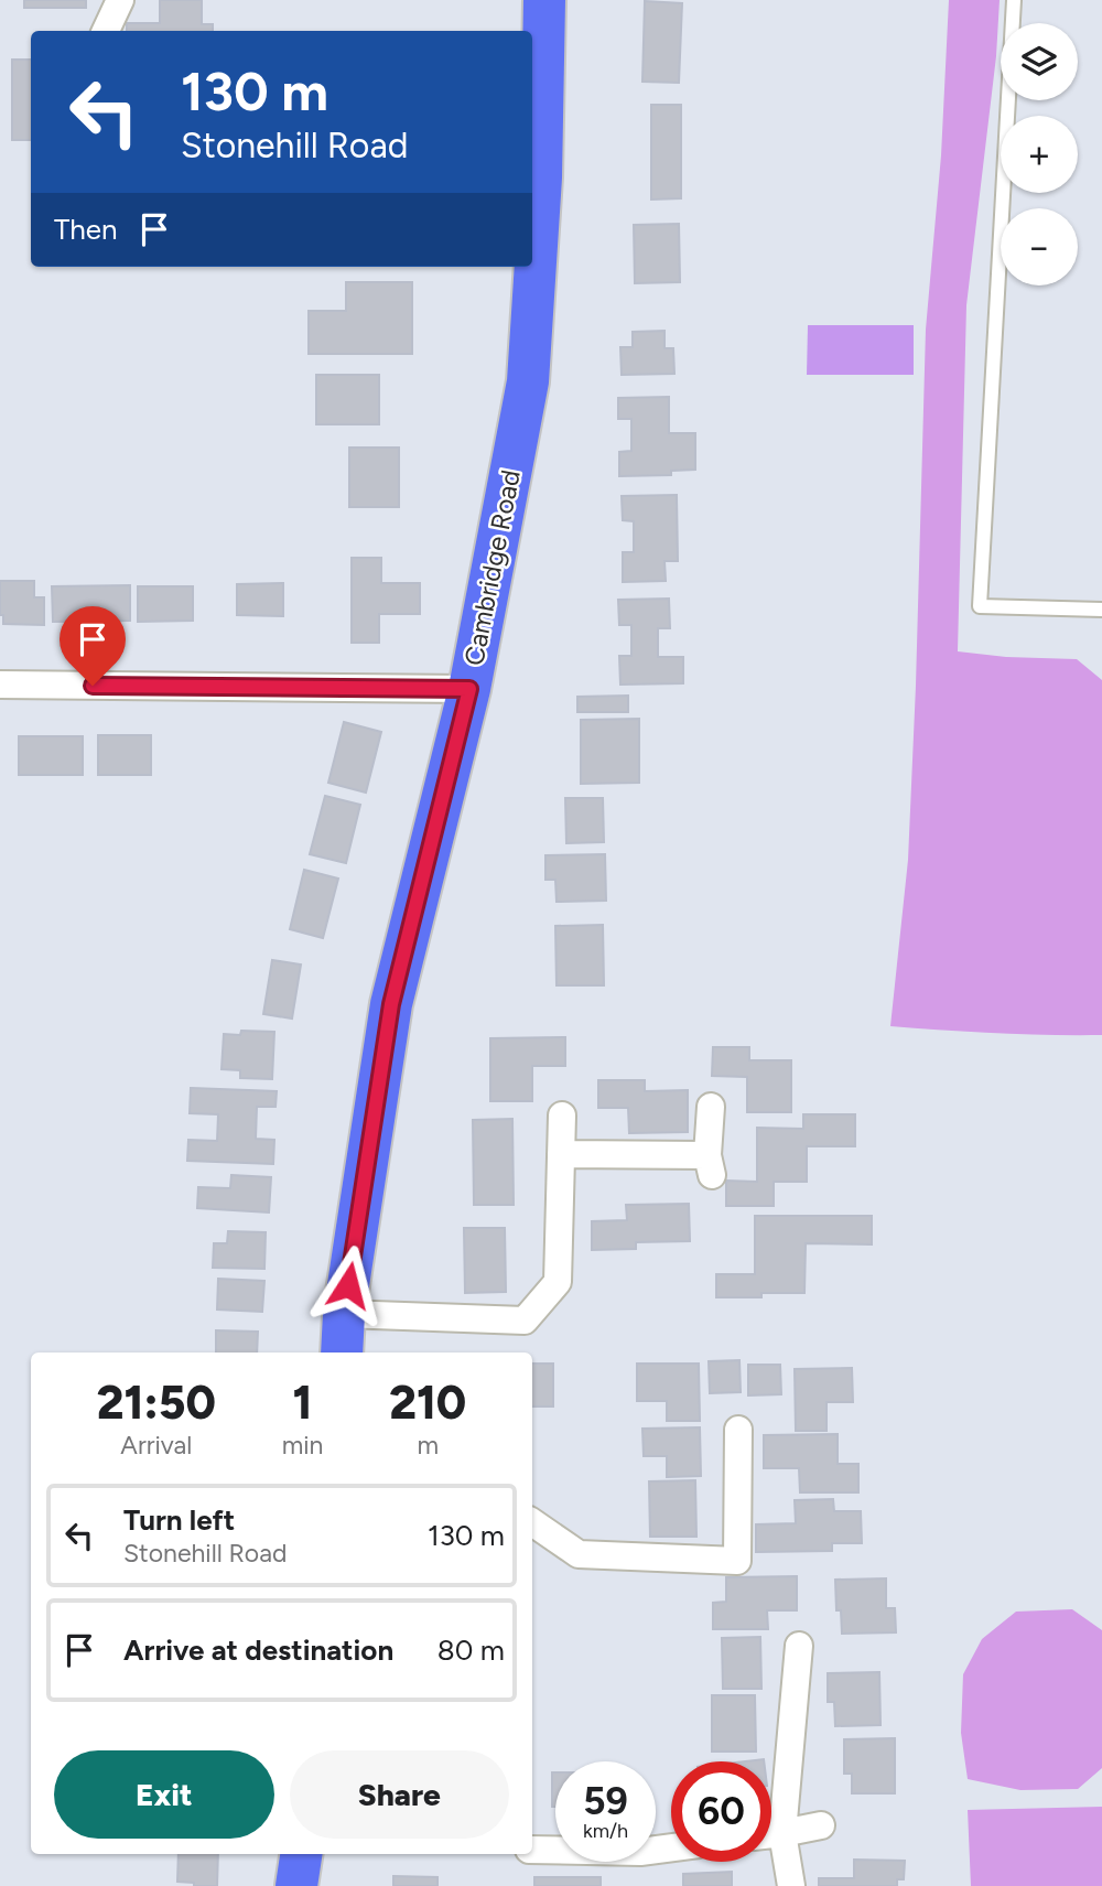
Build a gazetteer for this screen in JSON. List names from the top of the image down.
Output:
{
  "streets": {
    "main road": ["Cambridge Road"]
  },
  "page": {
    "map_buttons": ["+", "−"],
    "turn": ["130 m", "Stonehill Road"],
    "then": "Then",
    "eta": [
      "21:50",
      "Arrival",
      "1",
      "min",
      "210",
      "m"
    ],
    "list": [
      {
        "name": "Turn left",
        "note": "Stonehill Road",
        "value": "130 m"
      },
      {
        "name": "Arrive at destination",
        "value": "80 m"
      }
    ],
    "buttons": ["Exit", "Share"],
    "speed": "59 km/h",
    "limit": "60"
  }
}
